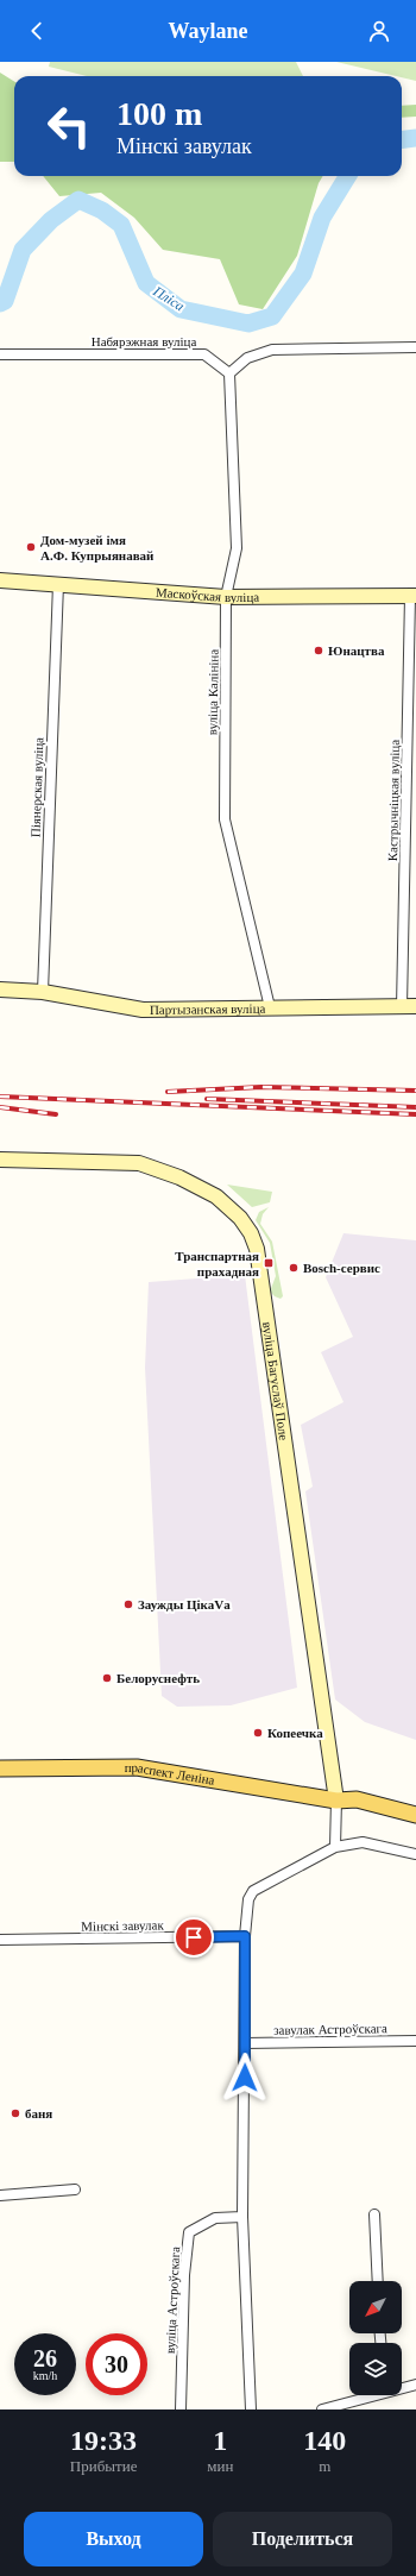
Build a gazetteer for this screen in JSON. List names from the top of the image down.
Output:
{
  "streets": {
    "main road": [
      "Маскоўская вуліца",
      "Партызанская вуліца",
      "вуліца Багуслаў Поле",
      "праспект Леніна"
    ],
    "street": [
      "Набярэжная вуліца",
      "вуліца Калініна",
      "Піянерская вуліца",
      "Кастрычніцкая вуліца",
      "Мінскі завулак",
      "завулак Астроўскага",
      "вуліца Астроўскага"
    ]
  },
  "crossings": [
    ["Набярэжная вуліца", "вуліца Калініна"],
    ["Маскоўская вуліца", "вуліца Калініна"],
    ["Маскоўская вуліца", "Піянерская вуліца"],
    ["Маскоўская вуліца", "Кастрычніцкая вуліца"],
    ["вуліца Калініна", "Партызанская вуліца"],
    ["Піянерская вуліца", "Партызанская вуліца"],
    ["Кастрычніцкая вуліца", "Партызанская вуліца"],
    ["вуліца Багуслаў Поле", "праспект Леніна"]
  ],
  "water": ["Пліса"],
  "places": {
    "other": [
      "Дом-музей імя А.Ф. Купрыянавай",
      "Юнацтва",
      "Bosch-сервис",
      "Заужды ЦікаVа",
      "Белоруснефть",
      "Копеечка",
      "баня"
    ],
    "transit": ["Транспартная прахадная"]
  },
  "north": "bottom left",
  "page": {
    "header": "Waylane",
    "turn": ["100 m", "Мінскі завулак"],
    "speed": "26 km/h",
    "limit": "30",
    "eta": [
      "19:33",
      "Прибытие",
      "1",
      "мин",
      "140",
      "m"
    ],
    "buttons": ["Выход", "Поделиться"]
  }
}
